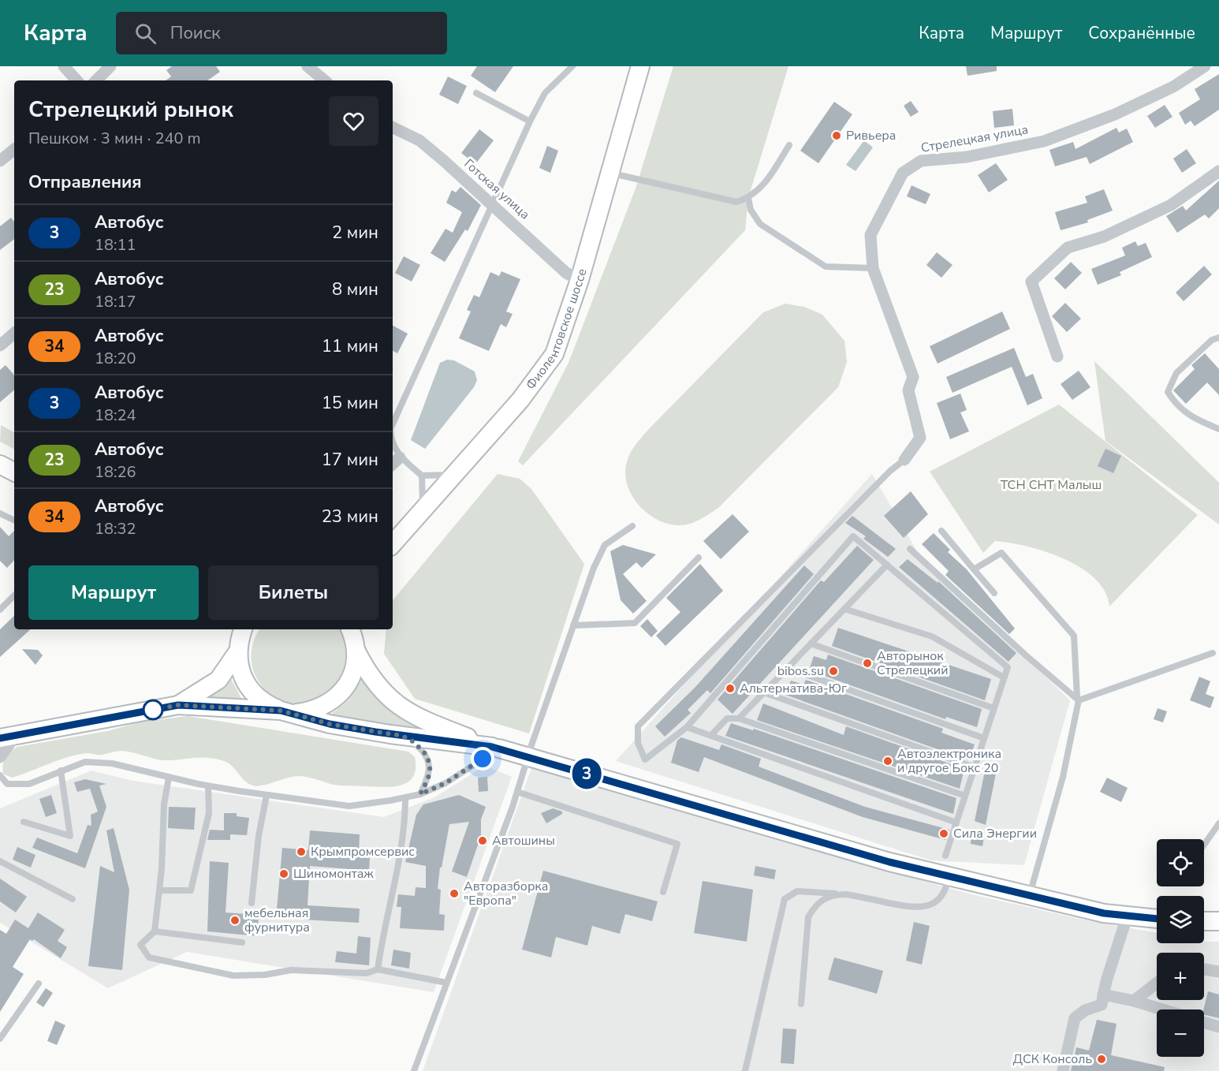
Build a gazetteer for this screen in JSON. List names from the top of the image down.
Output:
{
  "streets": {
    "main road": ["Фиолентовское шоссе"],
    "street": ["Стрелецкая улица", "Готская улица"]
  },
  "crossings": [
    ["Готская улица", "Фиолентовское шоссе"]
  ],
  "parks": ["ТСН СНТ Малыш"],
  "places": [
    "Ривьера",
    "Авторынок Стрелецкий",
    "bibos.su",
    "Альтернатива-Юг",
    "Автоэлектроника и другое Бокс 20",
    "Сила Энергии",
    "Автошины",
    "Крымпромсервис",
    "Шиномонтаж",
    "Авторазборка \"Европа\"",
    "мебельная фурнитура",
    "ДСК Консоль"
  ],
  "lines": ["bus line 3"],
  "page": {
    "header": "Карта",
    "search": "Поиск",
    "nav": ["Карта", "Маршрут", "Сохранённые"],
    "on_map": "3",
    "heading": [
      ["Стрелецкий рынок", "Пешком · 3 мин · 240 m"],
      "Отправления"
    ],
    "list": [
      {
        "mark": "3",
        "name": "Автобус",
        "note": "18:11",
        "value": "2 мин"
      },
      {
        "mark": "23",
        "name": "Автобус",
        "note": "18:17",
        "value": "8 мин"
      },
      {
        "mark": "34",
        "name": "Автобус",
        "note": "18:20",
        "value": "11 мин"
      },
      {
        "mark": "3",
        "name": "Автобус",
        "note": "18:24",
        "value": "15 мин"
      },
      {
        "mark": "23",
        "name": "Автобус",
        "note": "18:26",
        "value": "17 мин"
      },
      {
        "mark": "34",
        "name": "Автобус",
        "note": "18:32",
        "value": "23 мин"
      }
    ],
    "buttons": ["Маршрут", "Билеты"],
    "map_buttons": ["+", "−"]
  }
}
